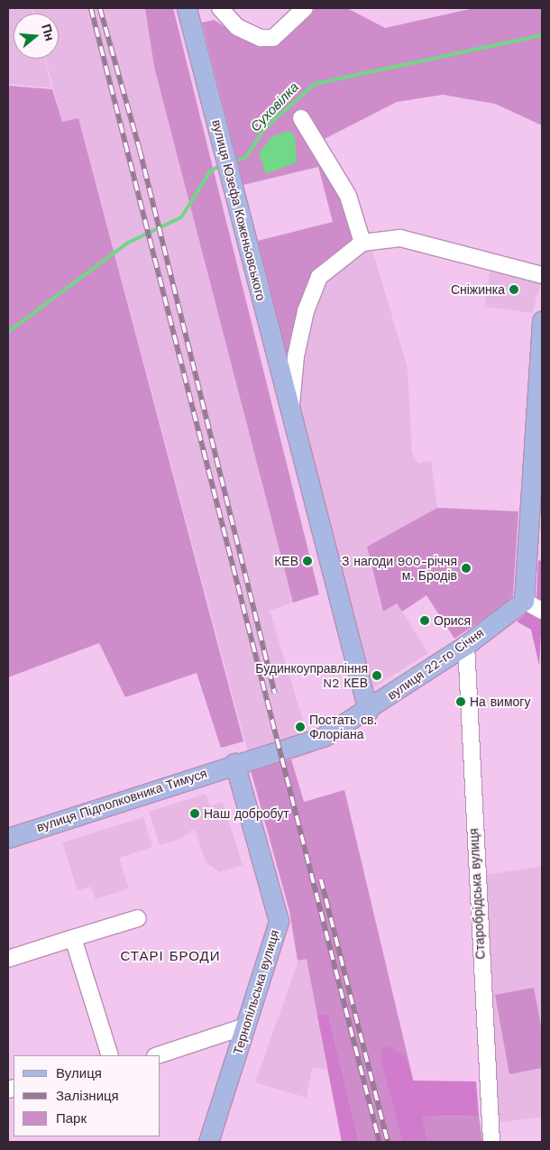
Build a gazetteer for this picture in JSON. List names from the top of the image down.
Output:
{
  "streets": {
    "main road": [
      "вулиця Юзефа Коженьовського",
      "вулиця 22-го Січня",
      "вулиця Підполковника Тимуся",
      "Тернопільська вулиця"
    ],
    "street": ["Старобрідська вулиця"]
  },
  "crossings": [
    ["вулиця Юзефа Коженьовського", "вулиця 22-го Січня"],
    ["вулиця 22-го Січня", "вулиця Підполковника Тимуся"],
    ["вулиця 22-го Січня", "Старобрідська вулиця"],
    ["вулиця 22-го Січня", "Тернопільська вулиця"],
    ["вулиця Підполковника Тимуся", "Тернопільська вулиця"]
  ],
  "districts": ["СТАРІ БРОДИ"],
  "water": ["Суховілка"],
  "places": [
    "Сніжинка",
    "КЕВ",
    "З нагоди 900-річчя м. Бродів",
    "Орися",
    "Будинкоуправління N2 КЕВ",
    "На вимогу",
    "Постать св. Флоріана",
    "Наш добробут"
  ],
  "legend": ["Вулиця", "Залізниця", "Парк"],
  "north": "right"
}
